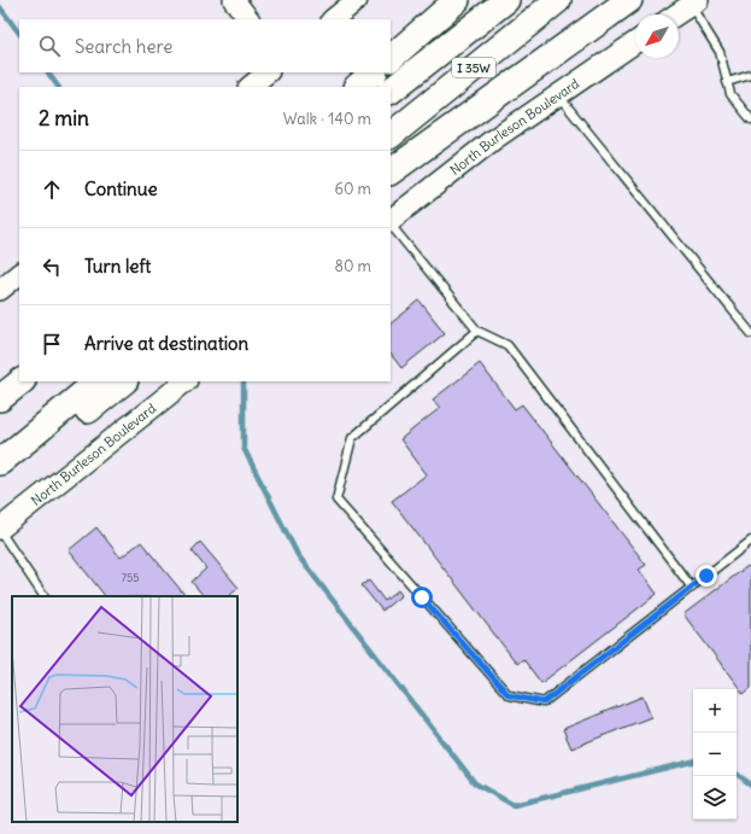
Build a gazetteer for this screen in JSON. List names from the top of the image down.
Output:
{
  "streets": {
    "highway": ["I 35W"],
    "main road": ["North Burleson Boulevard"]
  },
  "house_numbers": ["755"],
  "north": "bottom left",
  "page": {
    "search": "Search here",
    "heading": ["2 min", "Walk · 140 m"],
    "list": [
      ["Continue", "60 m"],
      ["Turn left", "80 m"],
      "Arrive at destination"
    ],
    "map_buttons": ["+", "−"]
  }
}
